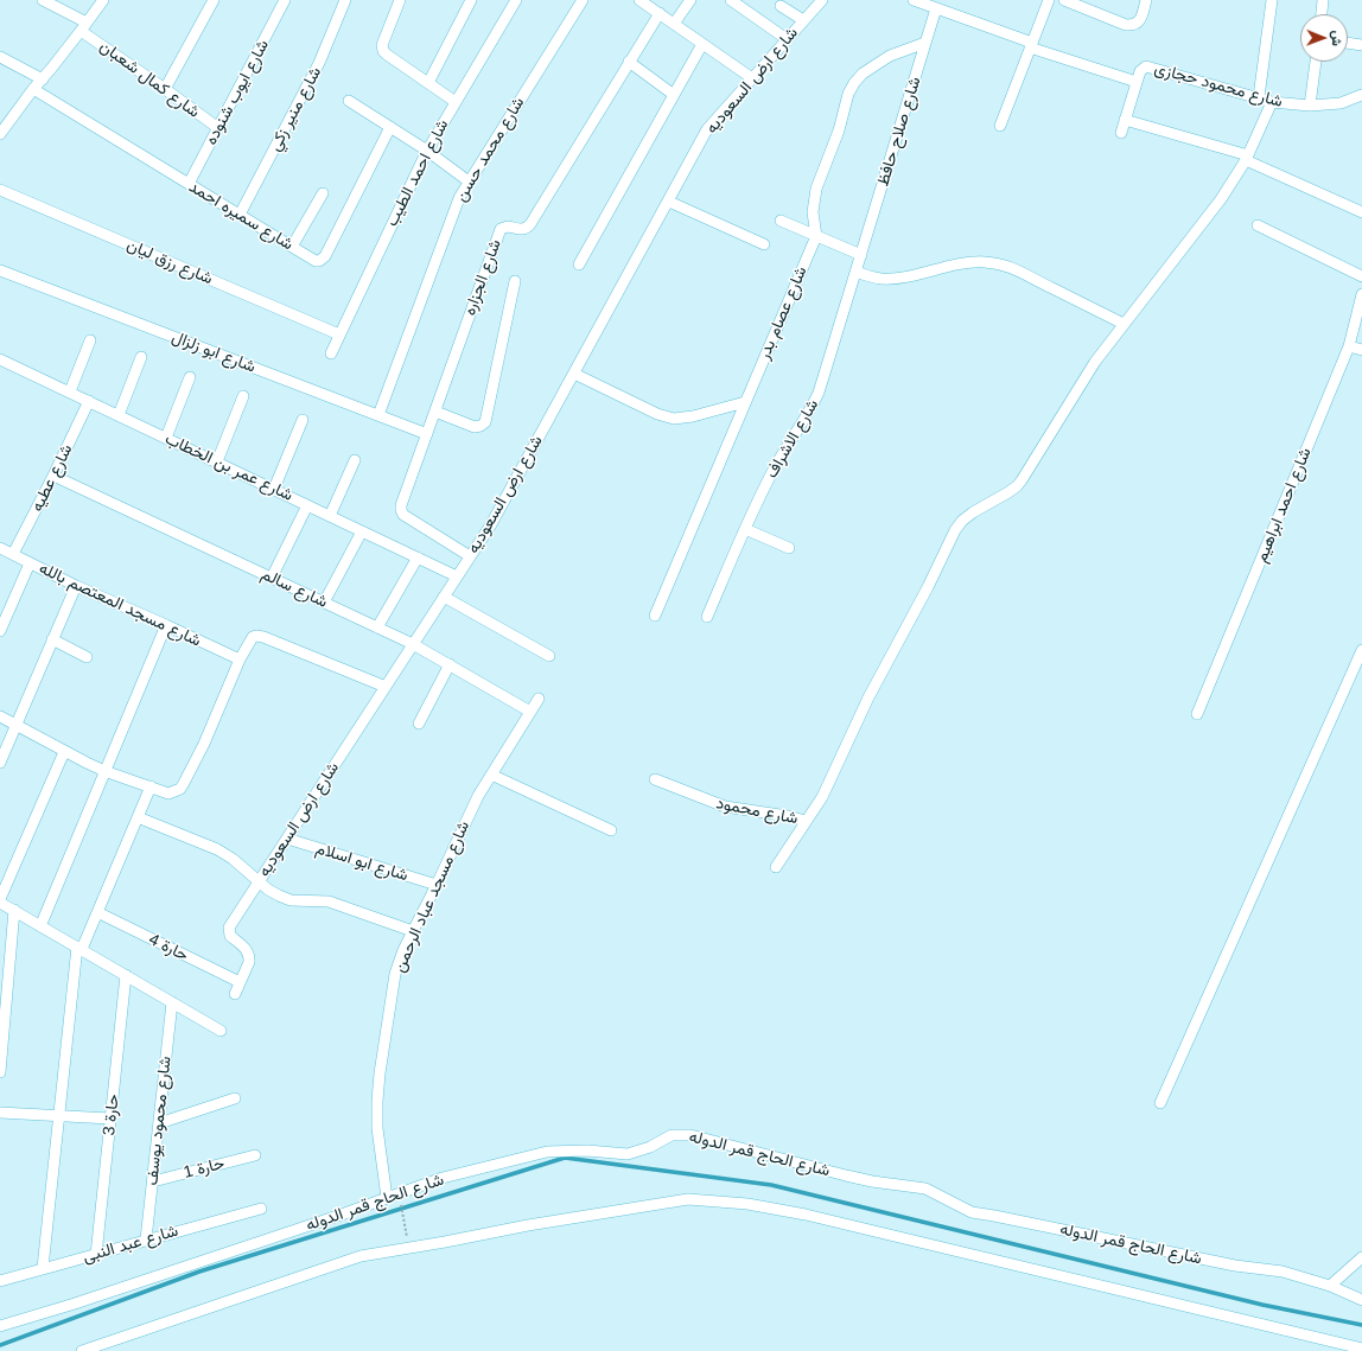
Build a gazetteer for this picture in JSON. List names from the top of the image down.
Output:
{
  "streets": {
    "street": [
      "شارع كمال شعبان",
      "شارع ارض السعوديه",
      "شارع محمود حجازى",
      "شارع ايوب شنوده",
      "شارع منير زكي",
      "شارع صلاح حافظ",
      "شارع محمد حسن",
      "شارع احمد الطيب",
      "شارع سميره احمد",
      "شارع رزق ليان",
      "شارع الجزاره",
      "شارع عصام بدر",
      "شارع ابو زلزال",
      "شارع الاشراف",
      "شارع عمر بن الخطاب",
      "شارع عطيه",
      "شارع احمد ابراهيم",
      "شارع سالم",
      "شارع مسجد المعتصم بالله",
      "شارع محمود",
      "شارع ابو اسلام",
      "شارع مسجد عباد الرحمن",
      "حارة 4",
      "حارة 3",
      "شارع محمود يوسف",
      "شارع الحاج قمر الدوله",
      "حارة 1",
      "شارع عبد النبى"
    ]
  },
  "crossings": [
    ["شارع كمال شعبان", "شارع ايوب شنوده"],
    ["شارع ارض السعوديه", "شارع الجزاره"],
    ["شارع ارض السعوديه", "شارع عمر بن الخطاب"],
    ["شارع ارض السعوديه", "شارع سالم"],
    ["شارع ارض السعوديه", "شارع ابو اسلام"],
    ["شارع ارض السعوديه", "حارة 4"],
    ["شارع ايوب شنوده", "شارع سميره احمد"],
    ["شارع منير زكي", "شارع سميره احمد"],
    ["شارع صلاح حافظ", "شارع الاشراف"],
    ["شارع محمد حسن", "شارع ابو زلزال"],
    ["شارع احمد الطيب", "شارع رزق ليان"],
    ["شارع الجزاره", "شارع ابو زلزال"],
    ["شارع عمر بن الخطاب", "شارع عطيه"],
    ["شارع عطيه", "شارع سالم"],
    ["شارع عطيه", "شارع مسجد المعتصم بالله"],
    ["شارع سالم", "شارع مسجد عباد الرحمن"],
    ["شارع ابو اسلام", "شارع مسجد عباد الرحمن"],
    ["شارع مسجد عباد الرحمن", "شارع الحاج قمر الدوله"],
    ["حارة 3", "شارع عبد النبى"],
    ["شارع محمود يوسف", "حارة 1"],
    ["شارع محمود يوسف", "شارع عبد النبى"]
  ],
  "north": "right"
}
